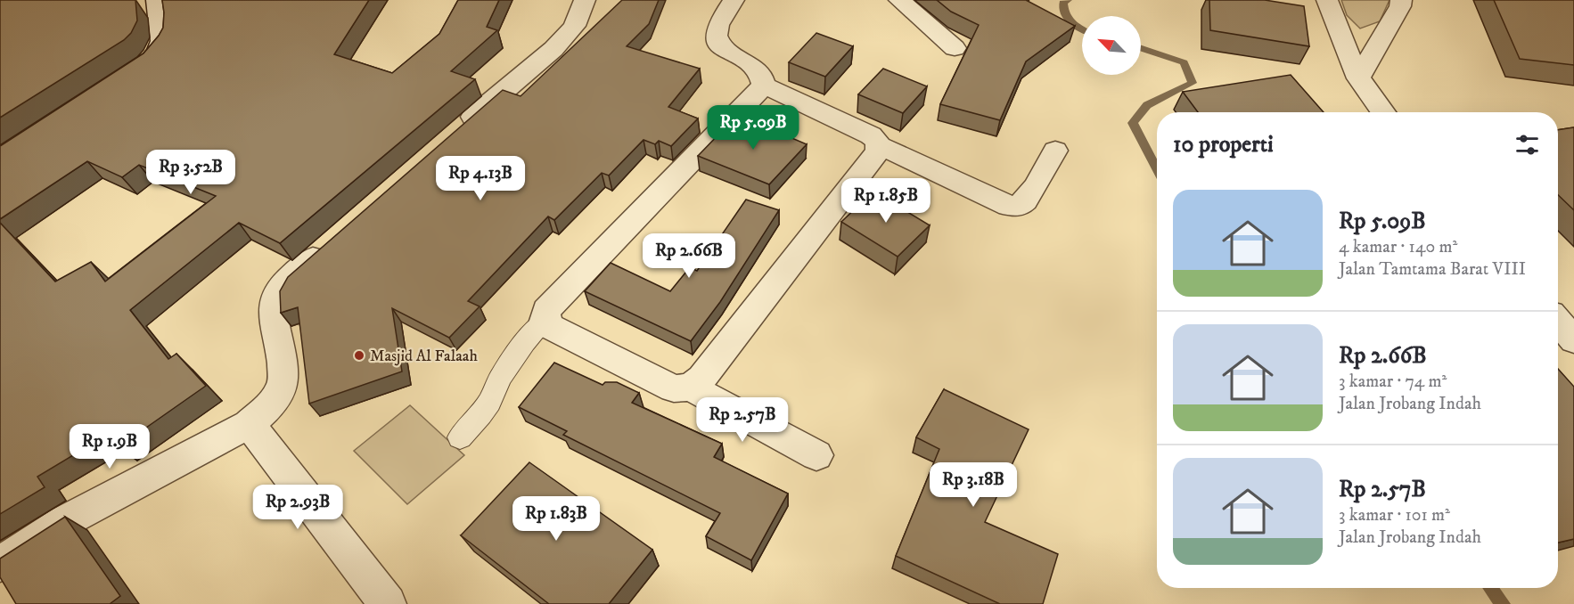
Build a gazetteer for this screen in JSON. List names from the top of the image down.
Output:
{
  "places": ["Masjid Al Falaah"],
  "north": "top left",
  "page": {
    "price": [
      "Rp 5.09B",
      "Rp 3.52B",
      "Rp 4.13B",
      "Rp 1.85B",
      "Rp 2.66B",
      "Rp 2.57B",
      "Rp 1.9B",
      "Rp 3.18B",
      "Rp 2.93B",
      "Rp 1.83B"
    ],
    "heading": "10 properti",
    "list": [
      {
        "name": "Rp 5.09B",
        "note": "4 kamar · 140 m² · Jalan Tamtama Barat VIII"
      },
      {
        "name": "Rp 2.66B",
        "note": "3 kamar · 74 m² · Jalan Jrobang Indah"
      },
      {
        "name": "Rp 2.57B",
        "note": "3 kamar · 101 m² · Jalan Jrobang Indah"
      }
    ]
  }
}
